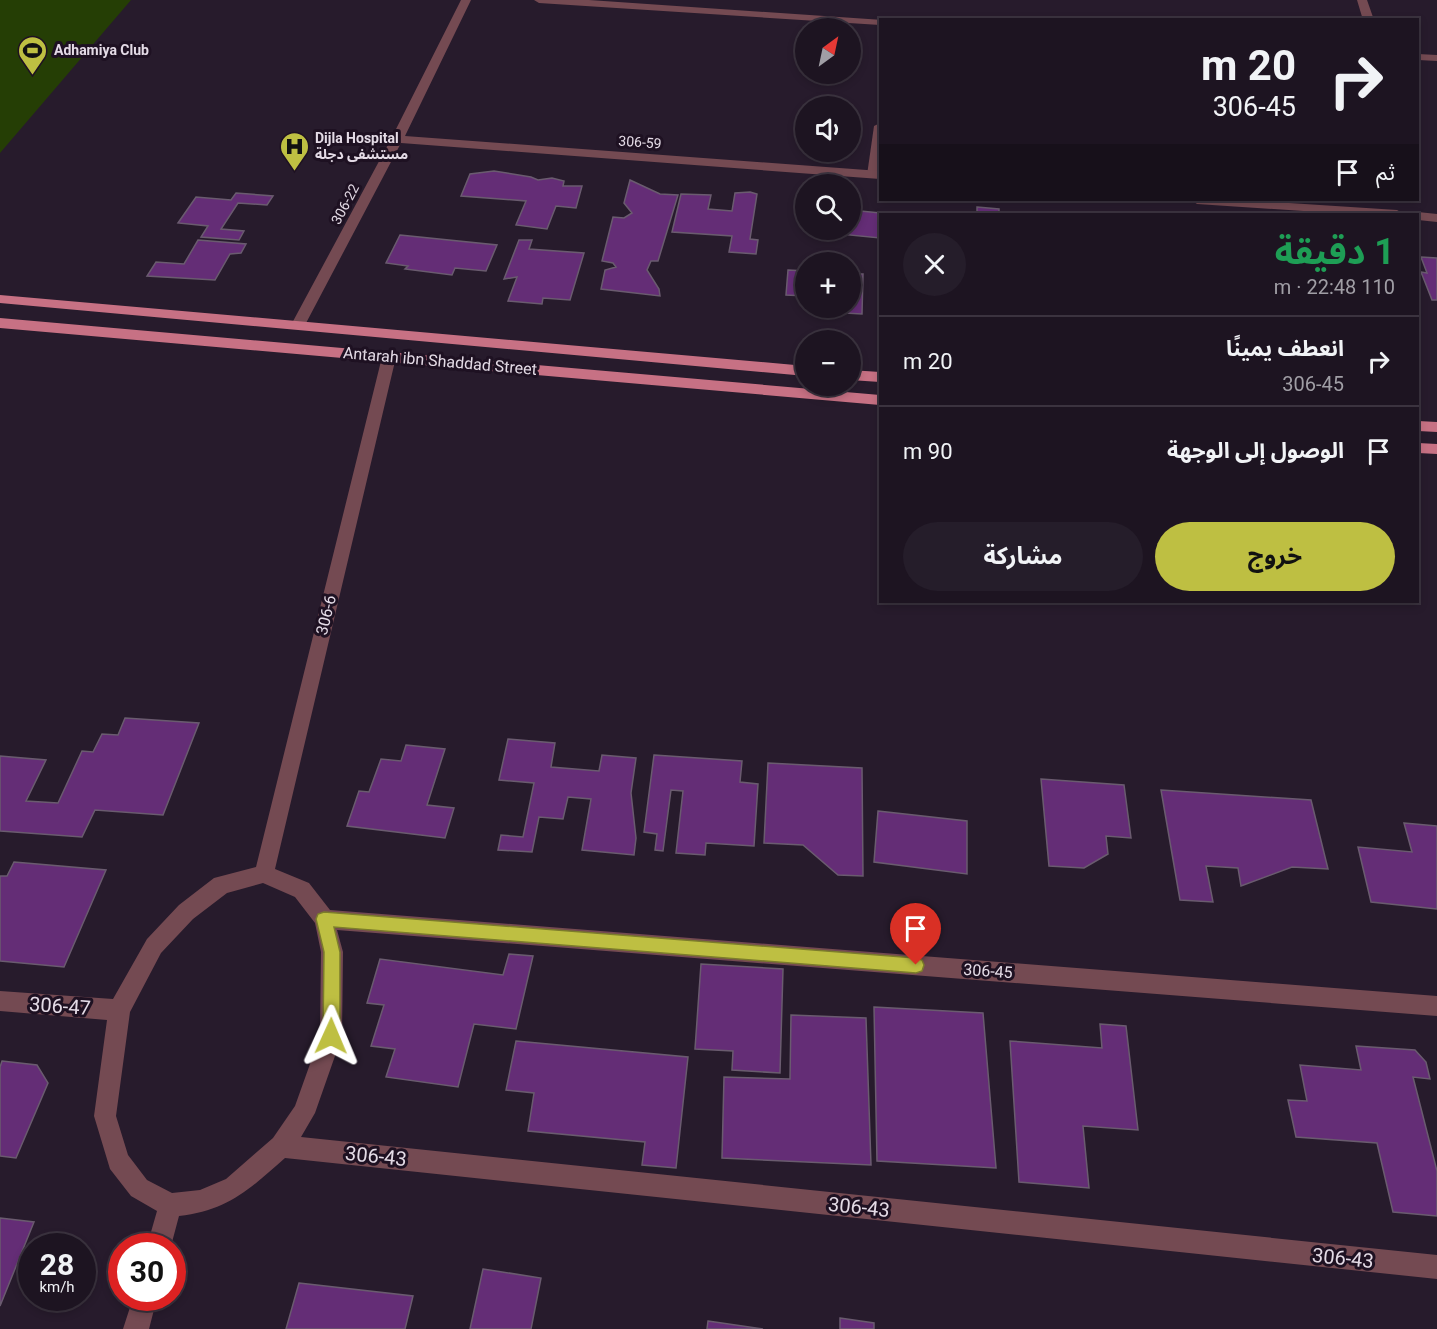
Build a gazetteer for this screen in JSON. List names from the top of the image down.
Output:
{
  "streets": {
    "main road": ["Antarah ibn Shaddad Street"],
    "street": [
      "306-59",
      "306-22",
      "306-6",
      "306-45",
      "306-47",
      "306-43"
    ]
  },
  "crossings": [
    ["306-59", "306-22"],
    ["306-22", "Antarah ibn Shaddad Street"],
    ["Antarah ibn Shaddad Street", "306-6"]
  ],
  "places": {
    "sports": ["Adhamiya Club"],
    "hospital": ["Dijla Hospital مستشفى دجلة"]
  },
  "north": "top right",
  "page": {
    "map_buttons": ["+", "−"],
    "turn": ["20 m", "306-45"],
    "then": "ثم",
    "heading": ["1 دقيقة", "110 m · 22:48"],
    "list": [
      {
        "name": "انعطف يمينًا",
        "note": "306-45",
        "value": "20 m"
      },
      {
        "name": "الوصول إلى الوجهة",
        "value": "90 m"
      }
    ],
    "buttons": ["خروج", "مشاركة"],
    "speed": "28 km/h",
    "limit": "30"
  }
}
